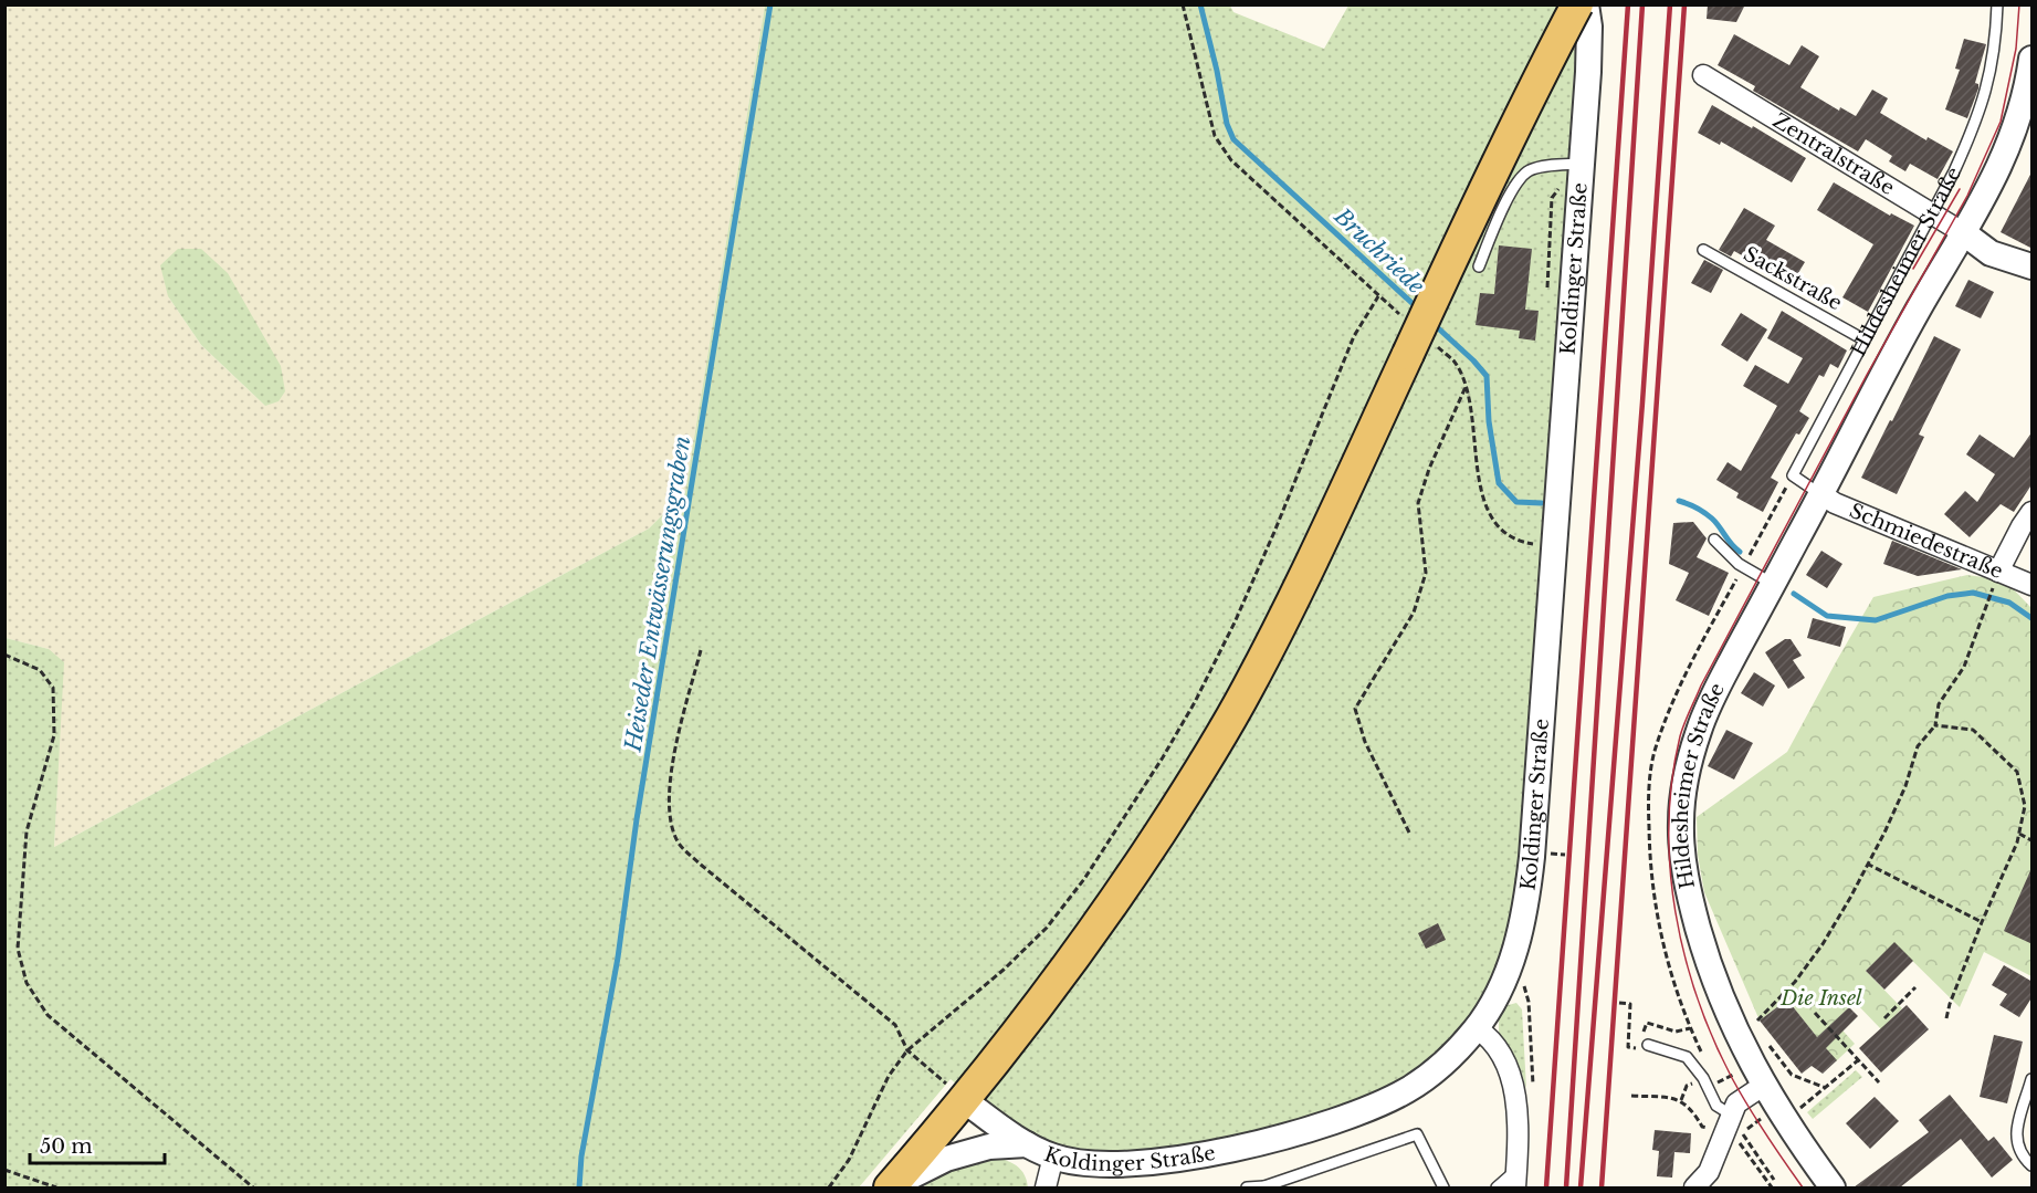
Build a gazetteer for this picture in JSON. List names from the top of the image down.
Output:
{
  "streets": {
    "street": [
      "Zentralstraße",
      "Hildesheimer Straße",
      "Koldinger Straße",
      "Schmiedestraße"
    ],
    "lane": ["Sackstraße"]
  },
  "crossings": [
    ["Zentralstraße", "Hildesheimer Straße"],
    ["Hildesheimer Straße", "Sackstraße"],
    ["Hildesheimer Straße", "Schmiedestraße"]
  ],
  "water": ["Bruchriede", "Heiseder Entwässerungsgraben"],
  "parks": ["Die Insel"],
  "scale_bar": "50 m"
}
